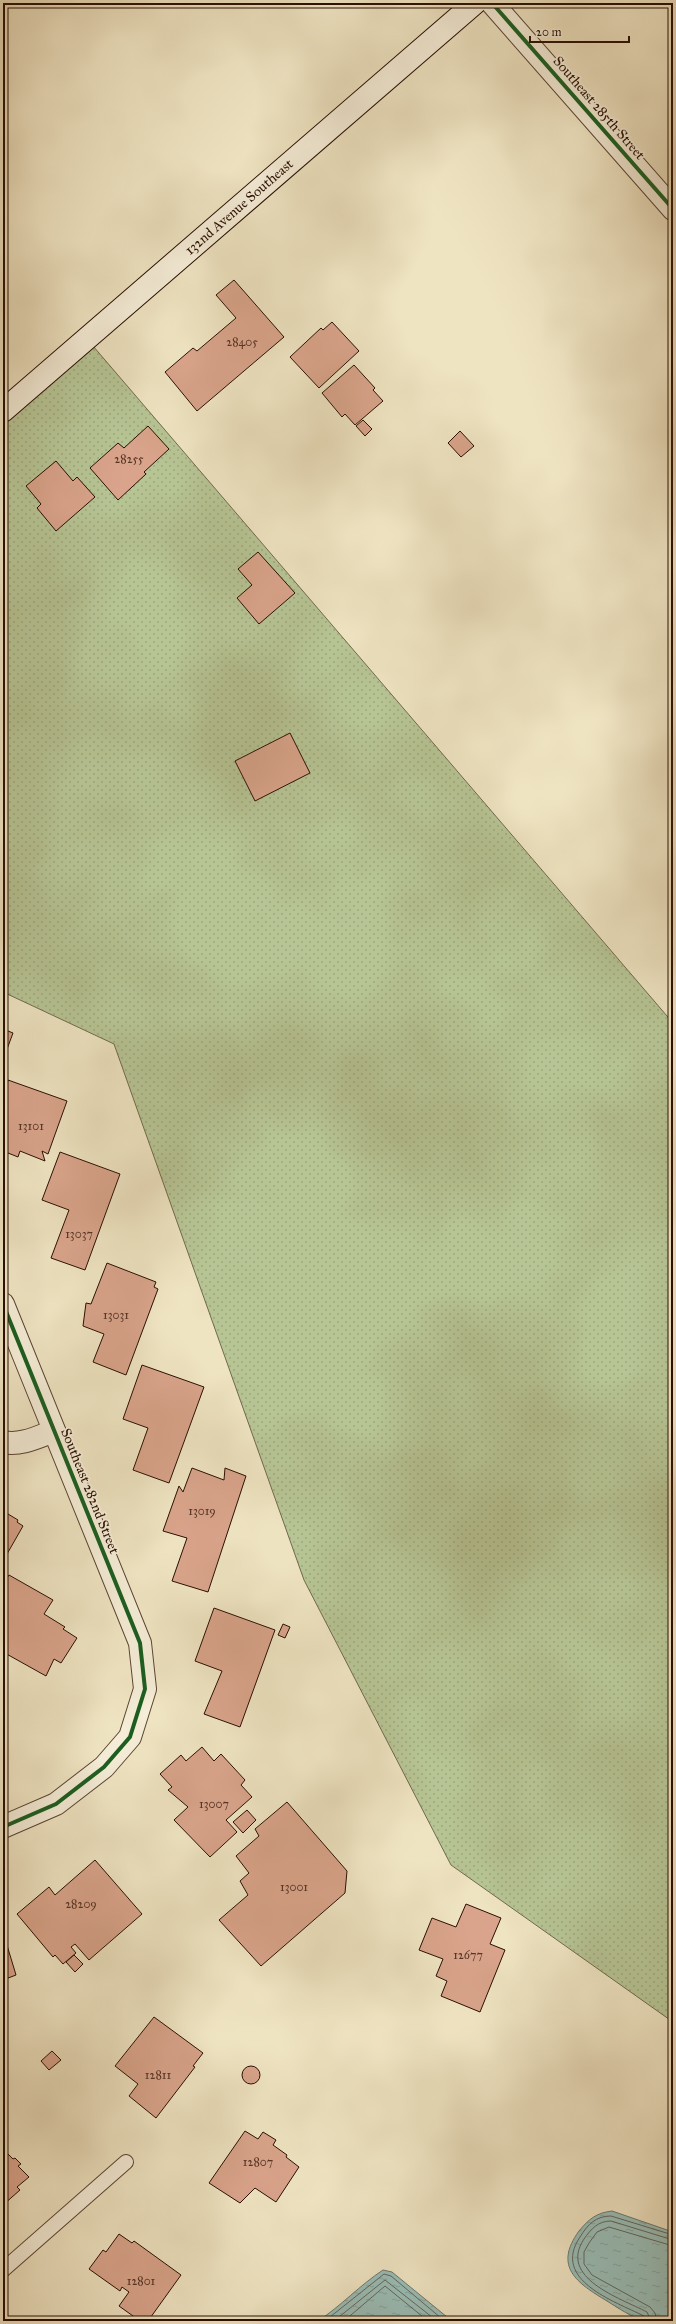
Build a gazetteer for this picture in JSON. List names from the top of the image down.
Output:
{
  "streets": {
    "street": ["Southeast 285th Street", "132nd Avenue Southeast", "Southeast 282nd Street"]
  },
  "house_numbers": [
    "28405",
    "28255",
    "13101",
    "13037",
    "13031",
    "13019",
    "13007",
    "13001",
    "28209",
    "12677",
    "12811",
    "12807",
    "12801"
  ],
  "scale_bar": "20 m"
}
